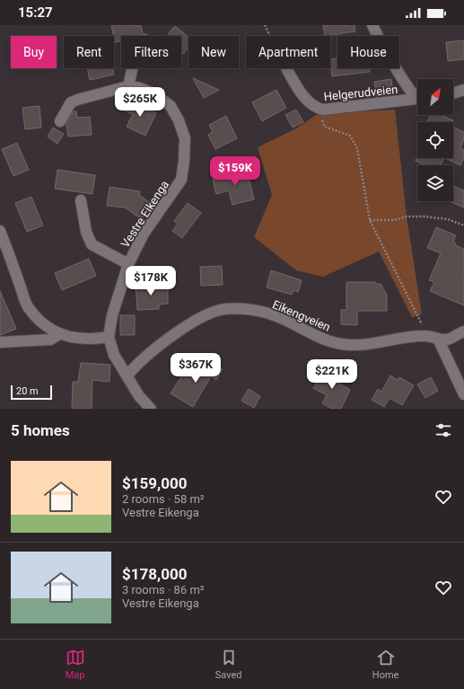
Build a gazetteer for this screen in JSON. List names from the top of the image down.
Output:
{
  "streets": {
    "street": ["Helgerudveien", "Vestre Eikenga", "Eikengveien"]
  },
  "crossings": [
    ["Vestre Eikenga", "Eikengveien"]
  ],
  "scale_bar": "20 m",
  "north": "top right",
  "page": {
    "status": "15:27",
    "chip": [
      "Buy",
      "Rent",
      "Filters",
      "New",
      "Apartment",
      "House"
    ],
    "price": [
      "$265K",
      "$159K",
      "$178K",
      "$367K",
      "$221K"
    ],
    "scale": "20 m",
    "heading": "5 homes",
    "list": [
      {
        "name": "$159,000",
        "note": "2 rooms · 58 m² · Vestre Eikenga"
      },
      {
        "name": "$178,000",
        "note": "3 rooms · 86 m² · Vestre Eikenga"
      }
    ],
    "tabs": ["Map", "Saved", "Home"]
  }
}
